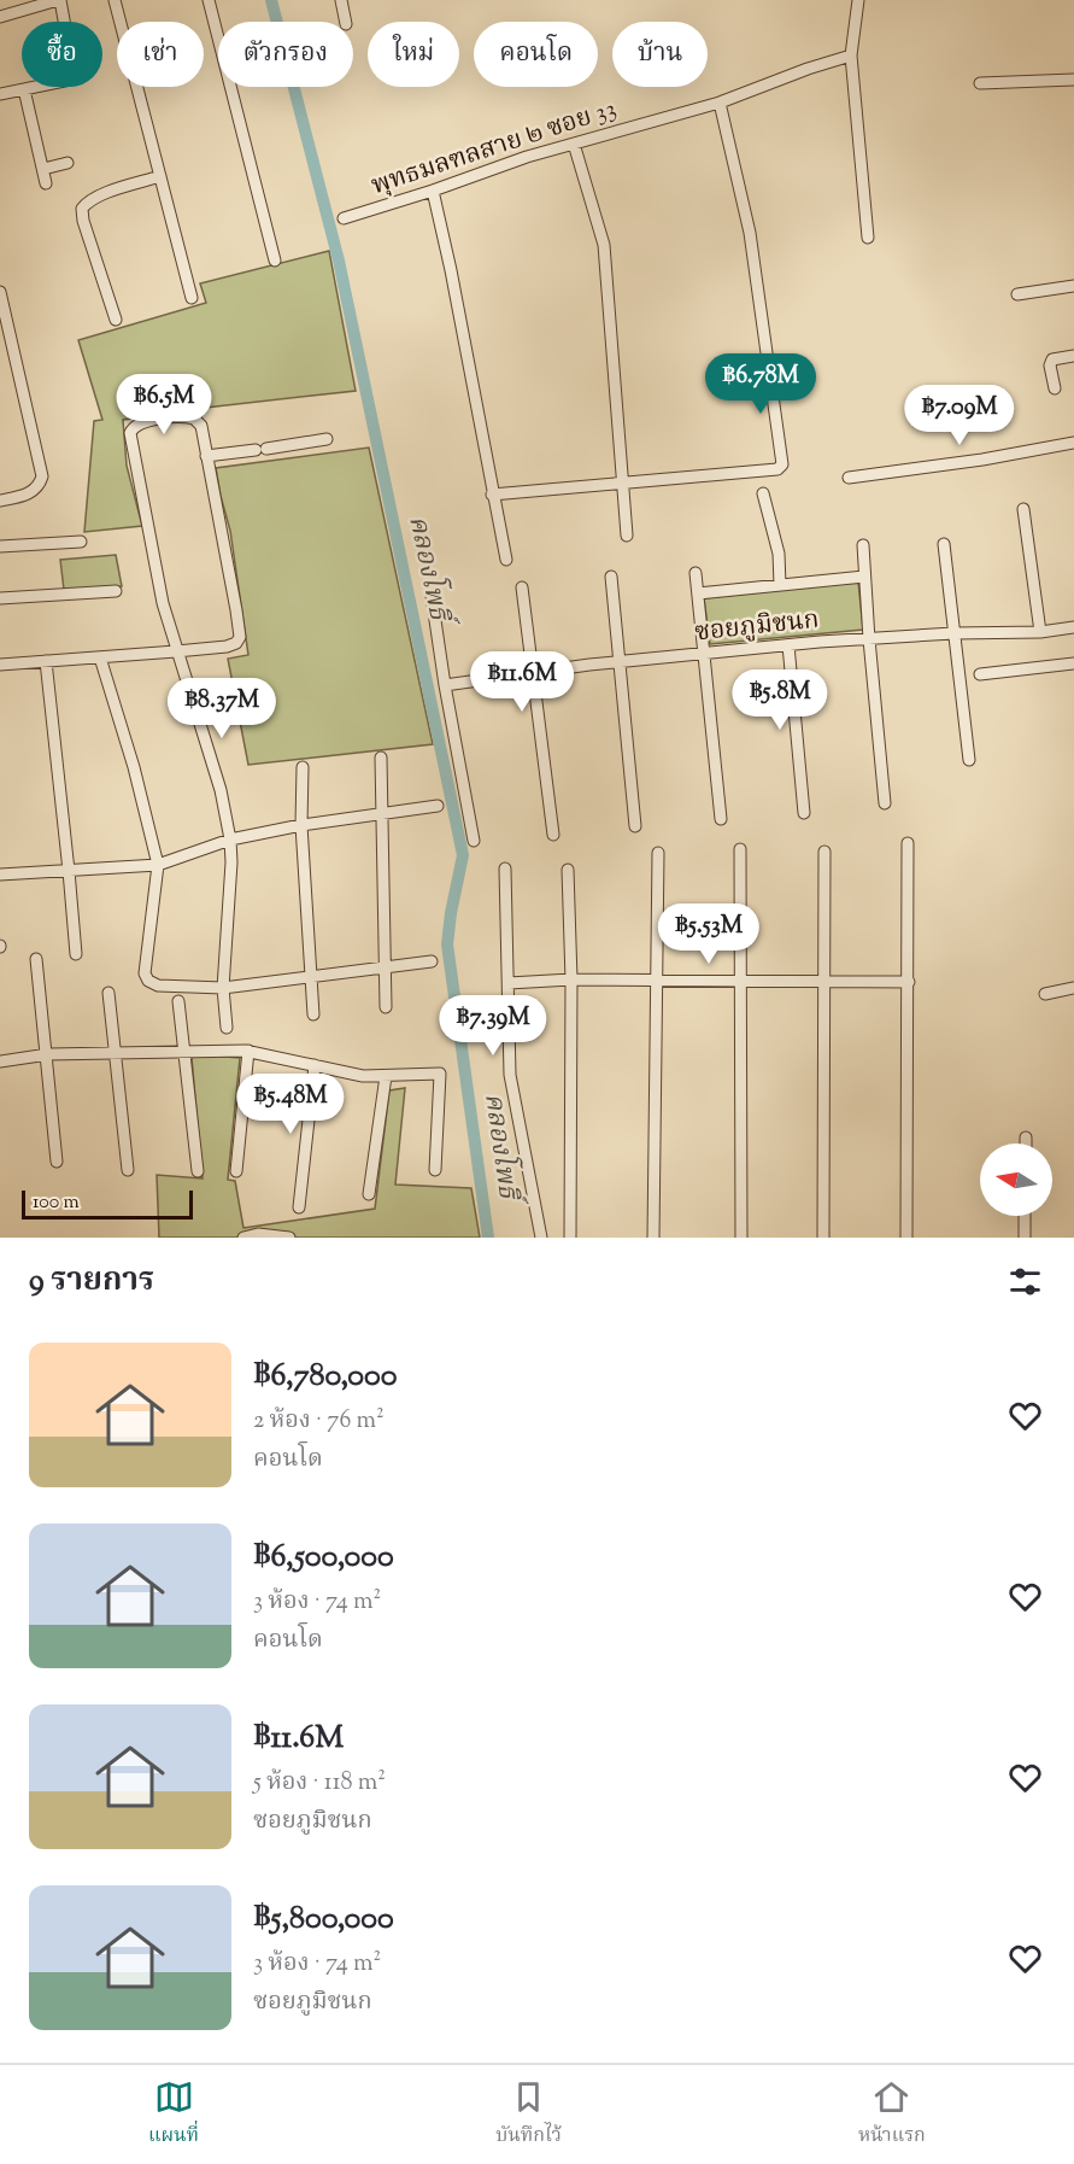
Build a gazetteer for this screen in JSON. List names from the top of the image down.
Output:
{
  "streets": {
    "street": ["พุทธมลฑลสาย ๒ ซอย 33", "ซอยภูมิชนก"]
  },
  "water": ["คลองโพธิ์"],
  "scale_bar": "100 m",
  "north": "left",
  "page": {
    "chip": [
      "ซื้อ",
      "เช่า",
      "ตัวกรอง",
      "ใหม่",
      "คอนโด",
      "บ้าน"
    ],
    "price": [
      "฿6.78M",
      "฿6.5M",
      "฿7.09M",
      "฿11.6M",
      "฿5.8M",
      "฿8.37M",
      "฿5.53M",
      "฿7.39M",
      "฿5.48M"
    ],
    "scale": "100 m",
    "heading": "9 รายการ",
    "list": [
      {
        "name": "฿6,780,000",
        "note": "2 ห้อง · 76 m² · คอนโด"
      },
      {
        "name": "฿6,500,000",
        "note": "3 ห้อง · 74 m² · คอนโด"
      },
      {
        "name": "฿11.6M",
        "note": "5 ห้อง · 118 m² · ซอยภูมิชนก"
      },
      {
        "name": "฿5,800,000",
        "note": "3 ห้อง · 74 m² · ซอยภูมิชนก"
      }
    ],
    "tabs": ["แผนที่", "บันทึกไว้", "หน้าแรก"]
  }
}
